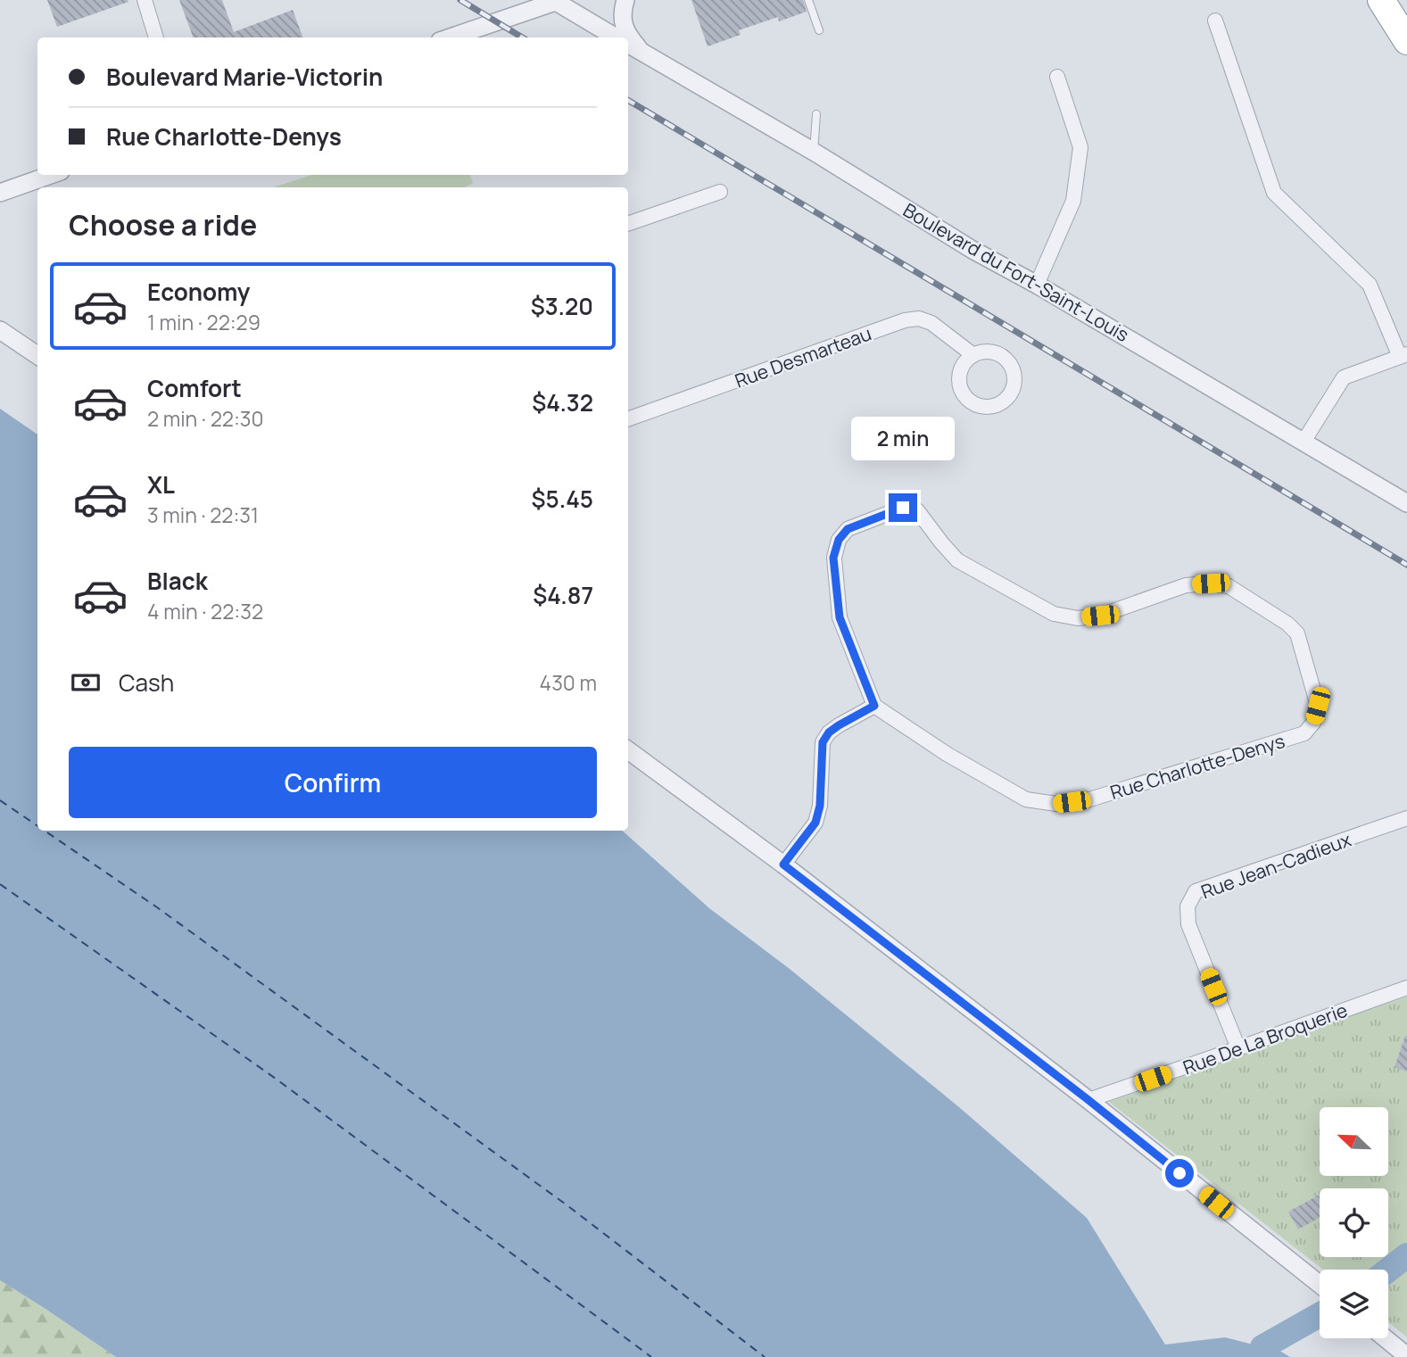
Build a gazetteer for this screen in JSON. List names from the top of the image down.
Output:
{
  "streets": {
    "street": [
      "Boulevard du Fort-Saint-Louis",
      "Rue Desmarteau",
      "Rue Charlotte-Denys",
      "Rue Jean-Cadieux",
      "Rue De La Broquerie"
    ]
  },
  "crossings": [
    ["Rue Jean-Cadieux", "Rue De La Broquerie"]
  ],
  "north": "top left",
  "page": {
    "banner": ["Boulevard Marie-Victorin", "Rue Charlotte-Denys"],
    "heading": "Choose a ride",
    "list": [
      {
        "name": "Economy",
        "note": "1 min · 22:29",
        "value": "$3.20"
      },
      {
        "name": "Comfort",
        "note": "2 min · 22:30",
        "value": "$4.32"
      },
      {
        "name": "XL",
        "note": "3 min · 22:31",
        "value": "$5.45"
      },
      {
        "name": "Black",
        "note": "4 min · 22:32",
        "value": "$4.87"
      }
    ],
    "bubble": "2 min",
    "pay": ["Cash", "430 m"],
    "buttons": "Confirm"
  }
}
